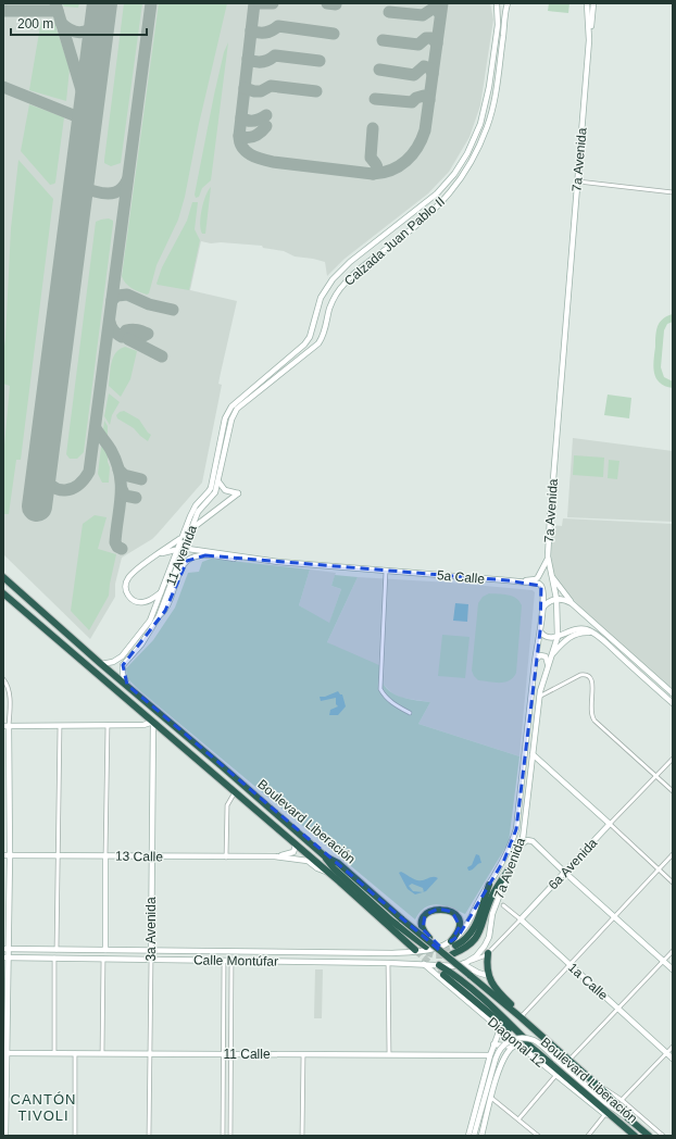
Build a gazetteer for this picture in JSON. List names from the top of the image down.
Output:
{
  "streets": {
    "highway": ["Boulevard Liberación"],
    "main road": [
      "7a Avenida",
      "Calzada Juan Pablo II",
      "11 Avenida",
      "5a Calle",
      "13 Calle",
      "6a Avenida",
      "3a Avenida",
      "Calle Montúfar",
      "1a Calle",
      "Diagonal 12",
      "11 Calle"
    ]
  },
  "crossings": [
    ["7a Avenida", "5a Calle"],
    ["7a Avenida", "6a Avenida"],
    ["7a Avenida", "Calle Montúfar"],
    ["Calzada Juan Pablo II", "11 Avenida"],
    ["11 Avenida", "Boulevard Liberación"],
    ["Boulevard Liberación", "13 Calle"],
    ["Boulevard Liberación", "3a Avenida"],
    ["Boulevard Liberación", "Diagonal 12"],
    ["13 Calle", "3a Avenida"],
    ["6a Avenida", "Calle Montúfar"],
    ["6a Avenida", "1a Calle"],
    ["3a Avenida", "Calle Montúfar"],
    ["3a Avenida", "11 Calle"],
    ["Calle Montúfar", "Diagonal 12"]
  ],
  "districts": ["CANTÓN TIVOLI"],
  "scale_bar": "200 m"
}
